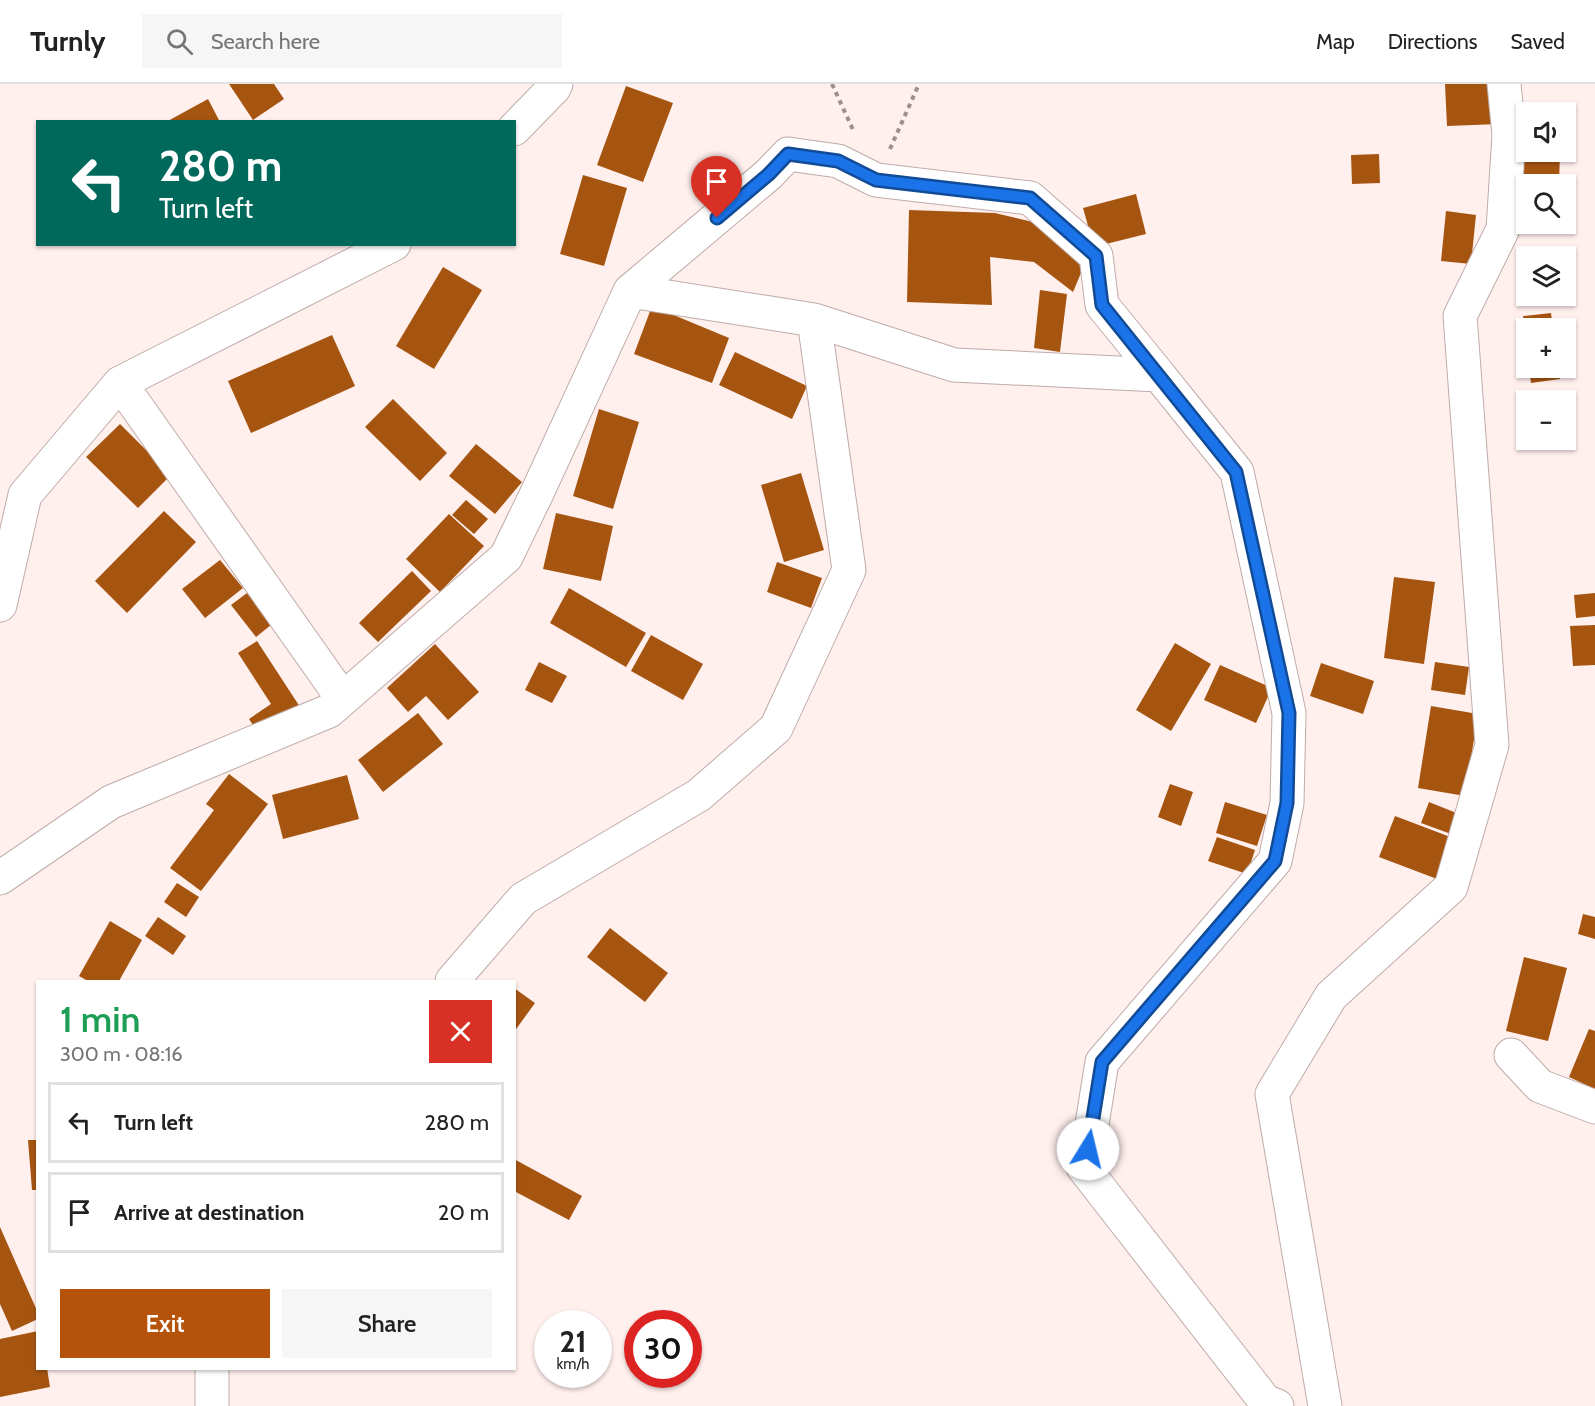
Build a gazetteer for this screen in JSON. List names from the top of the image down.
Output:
{
  "page": {
    "header": "Turnly",
    "search": "Search here",
    "nav": ["Map", "Directions", "Saved"],
    "map_buttons": ["+", "−"],
    "turn": ["280 m", "Turn left"],
    "heading": ["1 min", "300 m · 08:16"],
    "list": [
      {
        "name": "Turn left",
        "value": "280 m"
      },
      {
        "name": "Arrive at destination",
        "value": "20 m"
      }
    ],
    "buttons": ["Exit", "Share"],
    "speed": "21 km/h",
    "limit": "30"
  }
}
